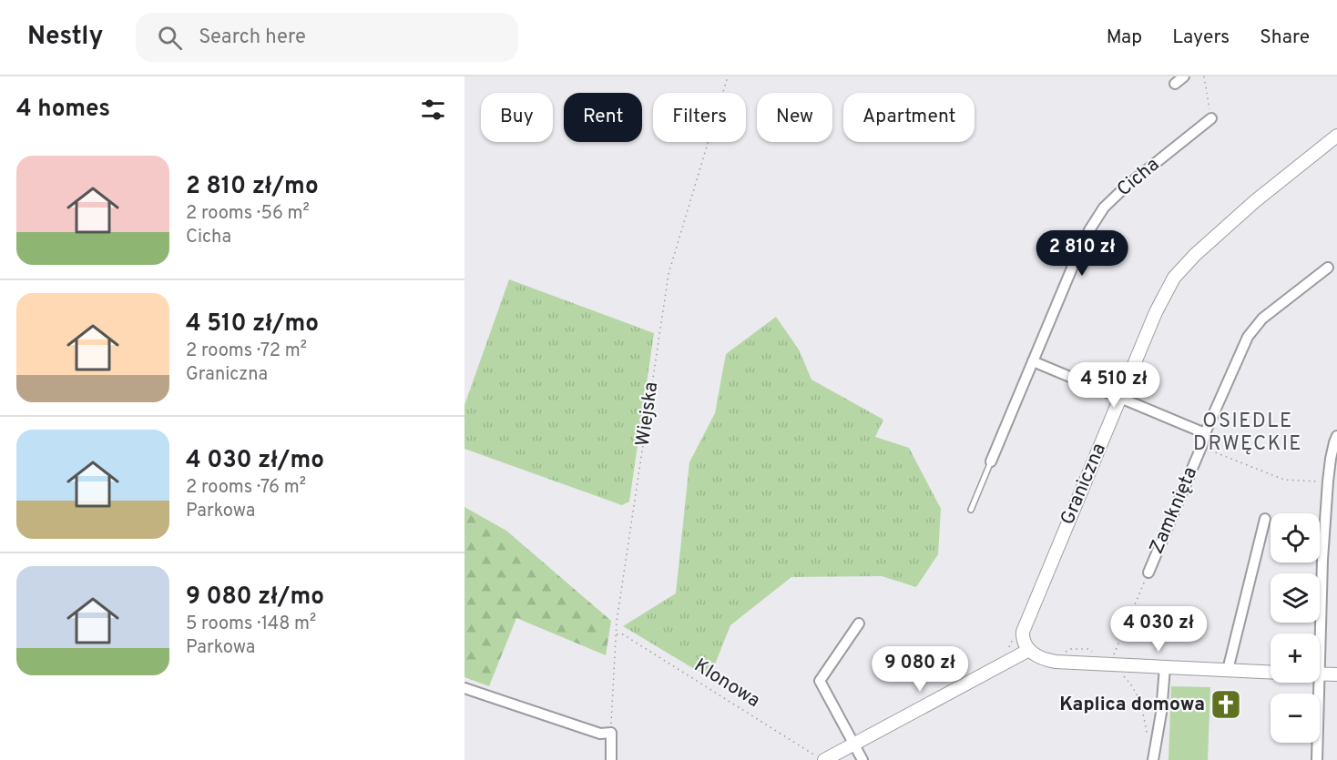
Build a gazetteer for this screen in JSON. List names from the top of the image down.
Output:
{
  "streets": {
    "street": ["Cicha", "Graniczna", "Zamknięta"],
    "path": ["Wiejska", "Klonowa"]
  },
  "crossings": [
    ["Wiejska", "Klonowa"]
  ],
  "districts": ["OSIEDLE DRWĘCKIE"],
  "places": {
    "church": ["Kaplica domowa"]
  },
  "page": {
    "header": "Nestly",
    "search": "Search here",
    "nav": ["Map", "Layers", "Share"],
    "heading": "4 homes",
    "chip": [
      "Buy",
      "Rent",
      "Filters",
      "New",
      "Apartment"
    ],
    "list": [
      {
        "name": "2 810 zł/mo",
        "note": "2 rooms · 56 m² · Cicha"
      },
      {
        "name": "4 510 zł/mo",
        "note": "2 rooms · 72 m² · Graniczna"
      },
      {
        "name": "4 030 zł/mo",
        "note": "2 rooms · 76 m² · Parkowa"
      },
      {
        "name": "9 080 zł/mo",
        "note": "5 rooms · 148 m² · Parkowa"
      }
    ],
    "price": [
      "2 810 zł",
      "4 510 zł",
      "4 030 zł",
      "9 080 zł"
    ],
    "map_buttons": ["+", "−"]
  }
}
